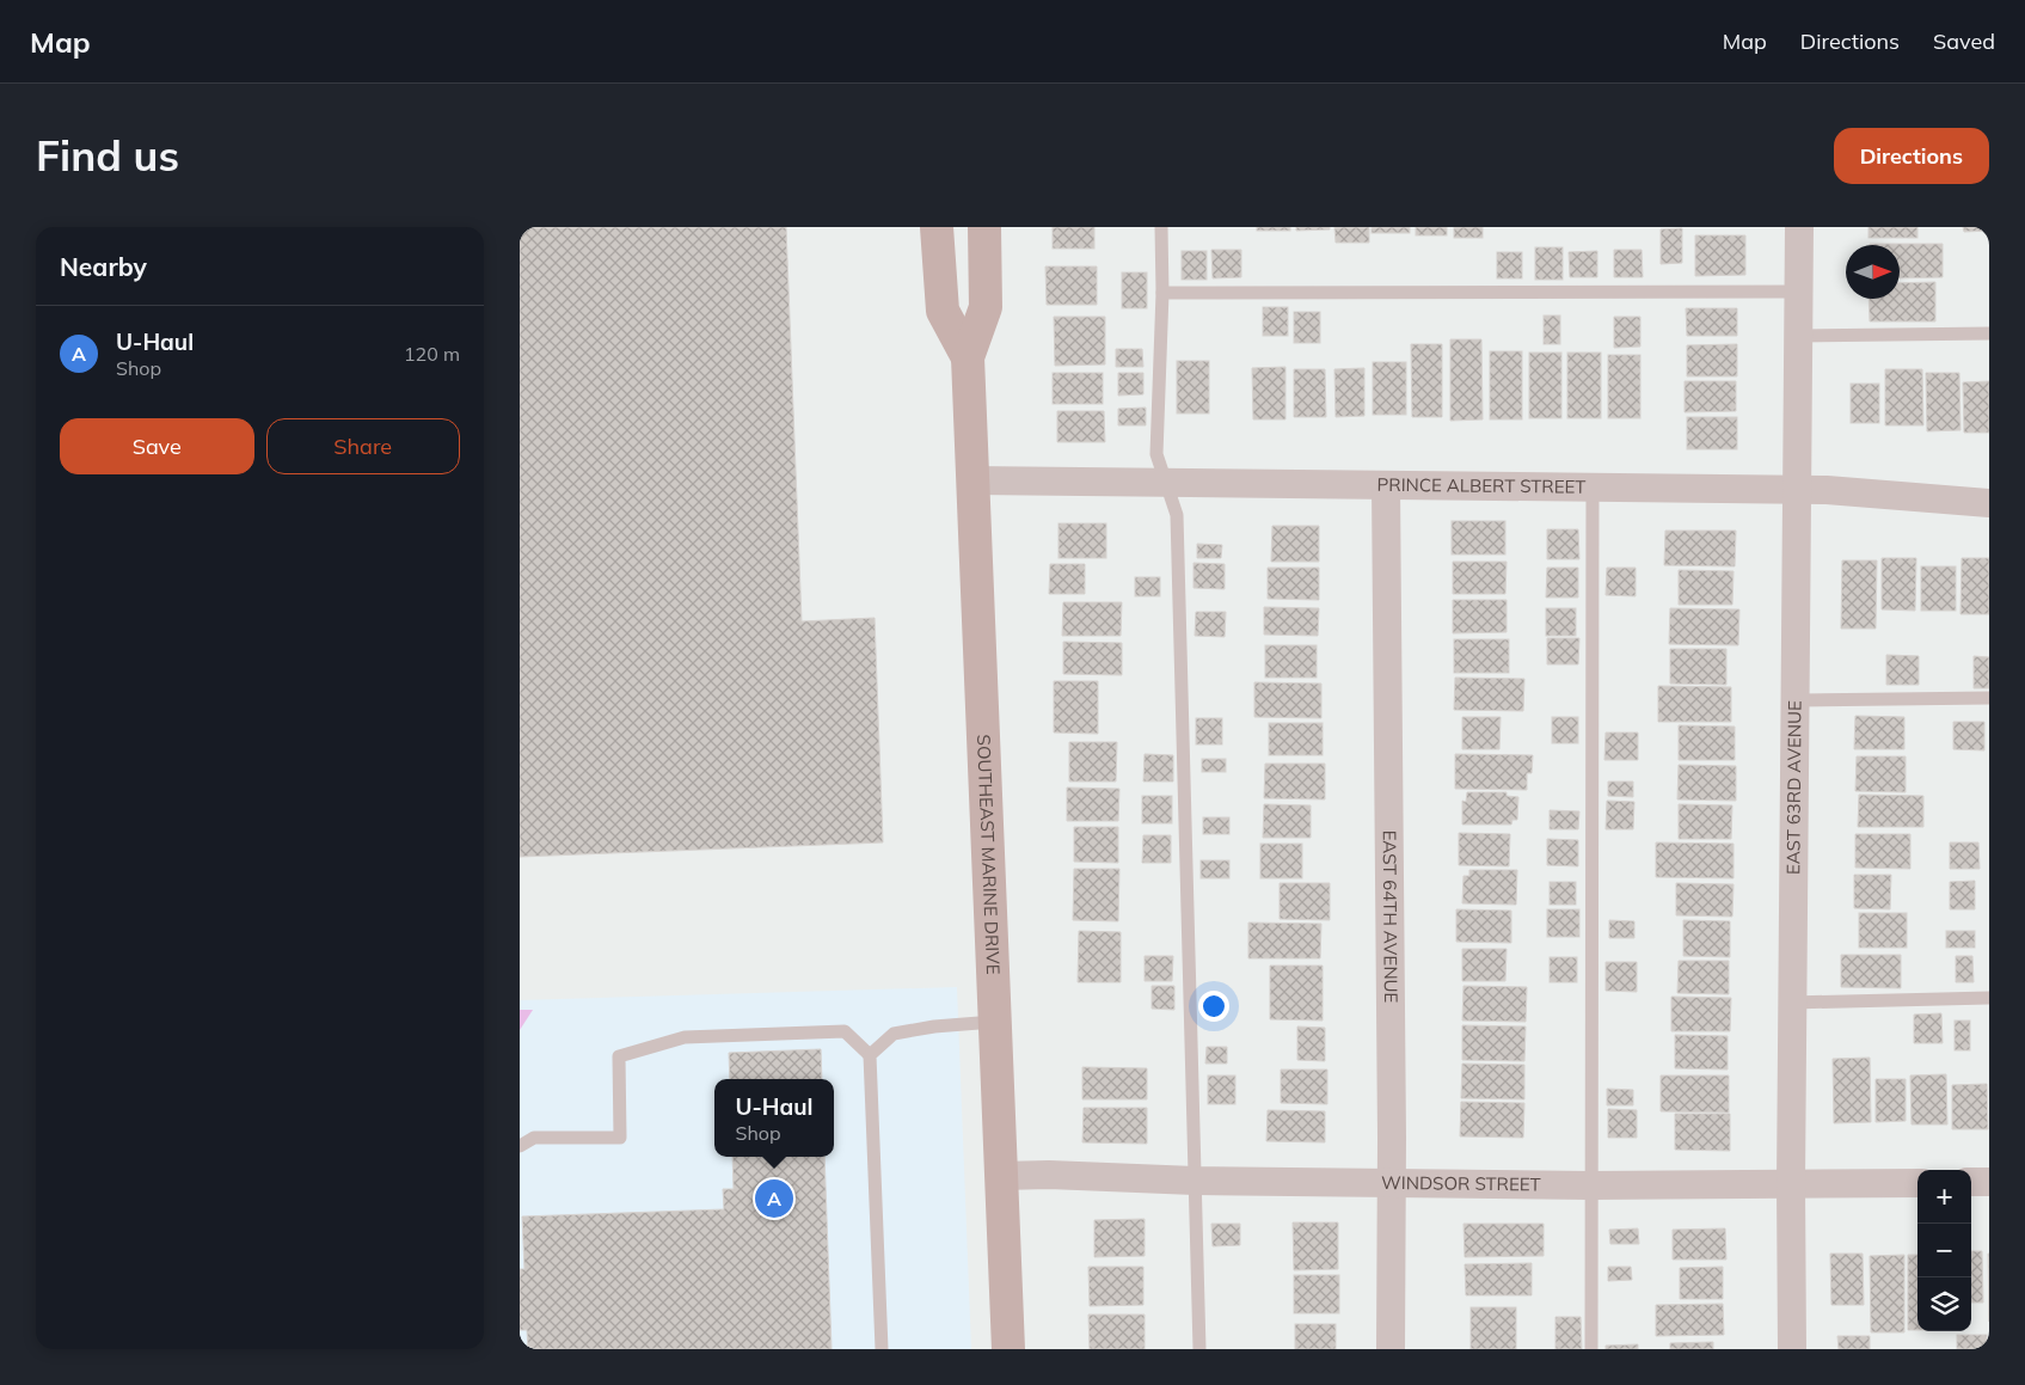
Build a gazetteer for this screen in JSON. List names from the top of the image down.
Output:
{
  "streets": {
    "main road": ["SOUTHEAST MARINE DRIVE"],
    "street": [
      "PRINCE ALBERT STREET",
      "EAST 63RD AVENUE",
      "EAST 64TH AVENUE",
      "WINDSOR STREET"
    ]
  },
  "crossings": [
    ["PRINCE ALBERT STREET", "EAST 63RD AVENUE"],
    ["PRINCE ALBERT STREET", "SOUTHEAST MARINE DRIVE"],
    ["PRINCE ALBERT STREET", "EAST 64TH AVENUE"],
    ["EAST 63RD AVENUE", "WINDSOR STREET"],
    ["SOUTHEAST MARINE DRIVE", "WINDSOR STREET"],
    ["EAST 64TH AVENUE", "WINDSOR STREET"]
  ],
  "north": "right",
  "page": {
    "header": "Map",
    "nav": ["Map", "Directions", "Saved"],
    "buttons": [
      "Directions",
      ["Save", "Share"]
    ],
    "title": "Find us",
    "heading": "Nearby",
    "list": [
      {
        "mark": "A",
        "name": "U-Haul",
        "note": "Shop",
        "value": "120 m"
      }
    ],
    "popup": ["U-Haul", "Shop"],
    "map_buttons": ["+", "−"],
    "pins": "A"
  }
}
